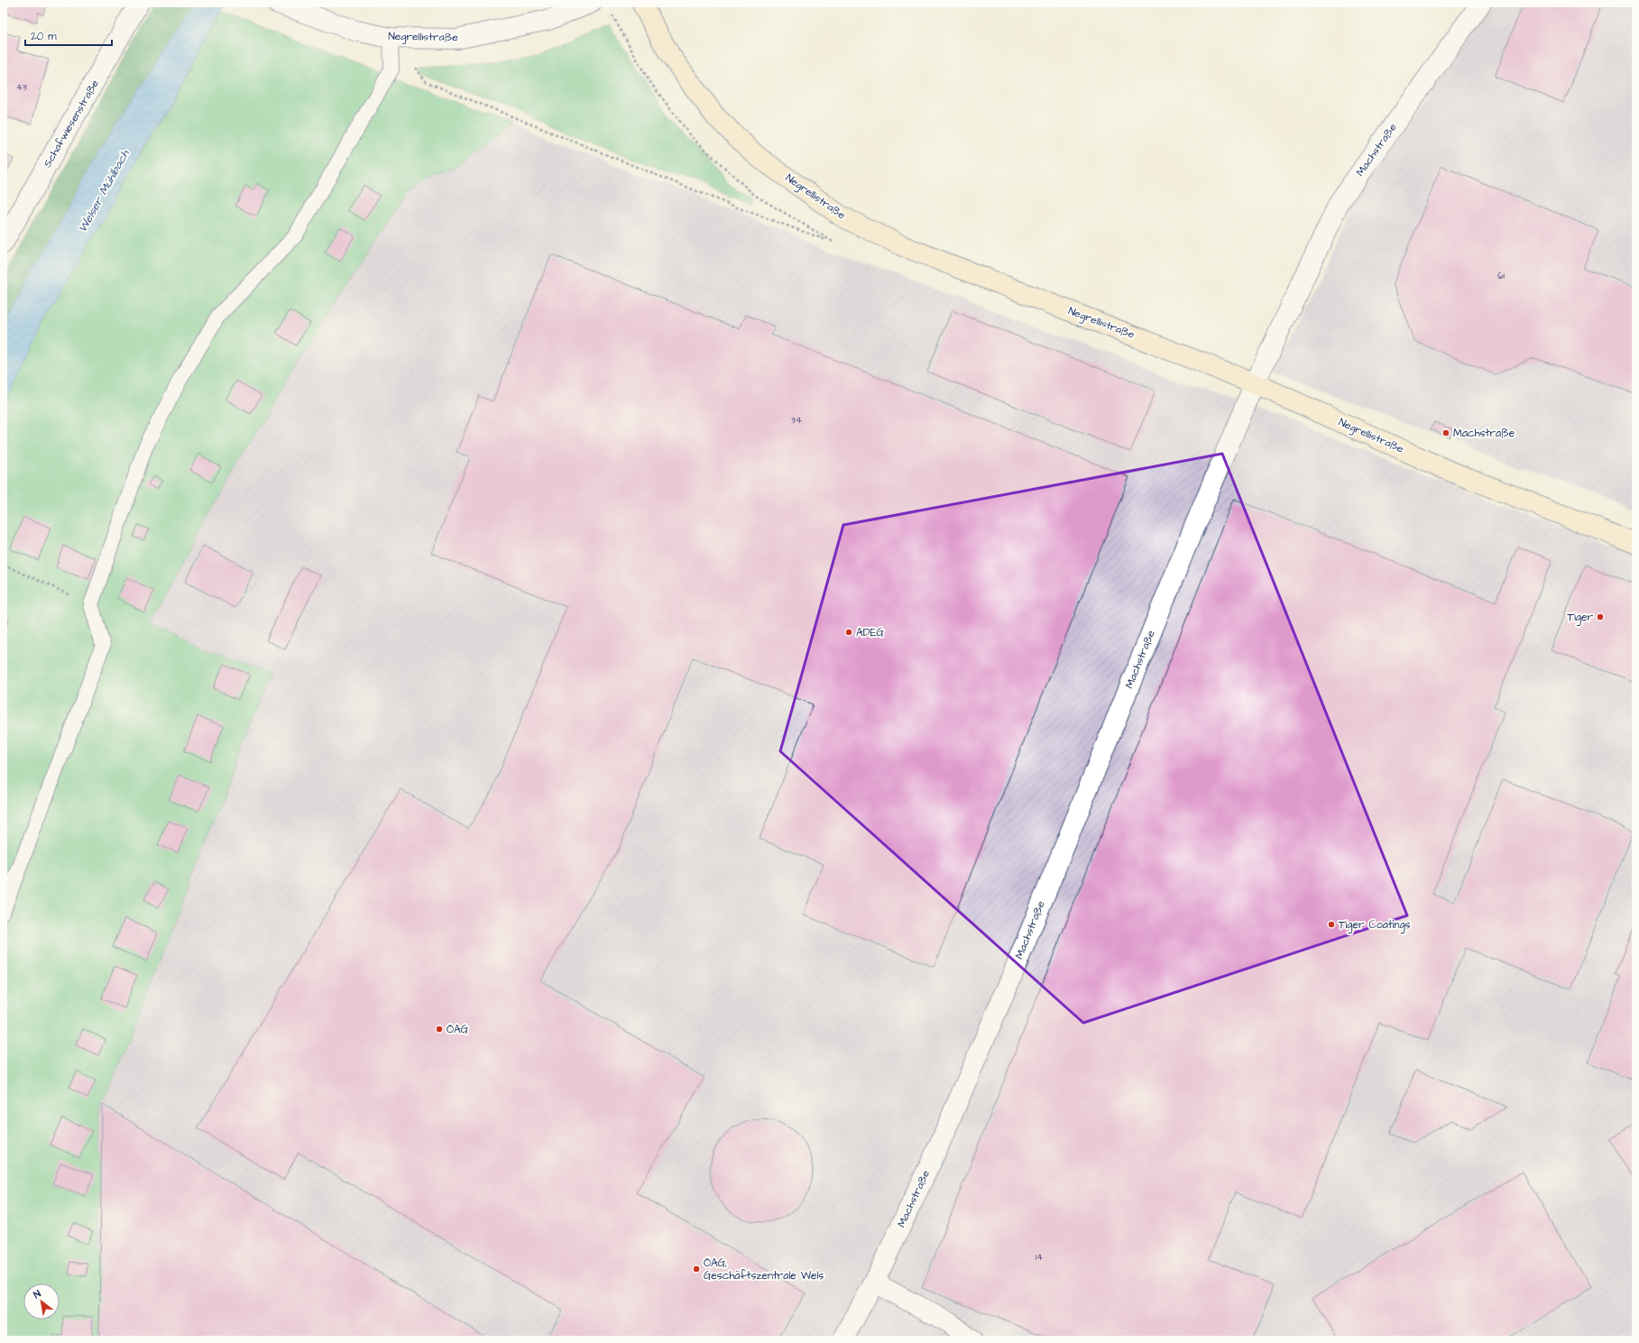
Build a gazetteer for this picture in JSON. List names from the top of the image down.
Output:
{
  "streets": {
    "main road": ["Negrellistraße"],
    "street": ["Schafwiesenstraße", "Machstraße"]
  },
  "crossings": [
    ["Negrellistraße", "Machstraße"]
  ],
  "water": ["Welser Mühlbach"],
  "places": [
    "Machstraße",
    "Tiger",
    "ADEG",
    "Tiger Coatings",
    "ÖAG",
    "ÖAG, Geschäftszentrale Wels"
  ],
  "house_numbers": [
    "43",
    "61",
    "34",
    "14"
  ],
  "scale_bar": "20 m",
  "north": "top left"
}
